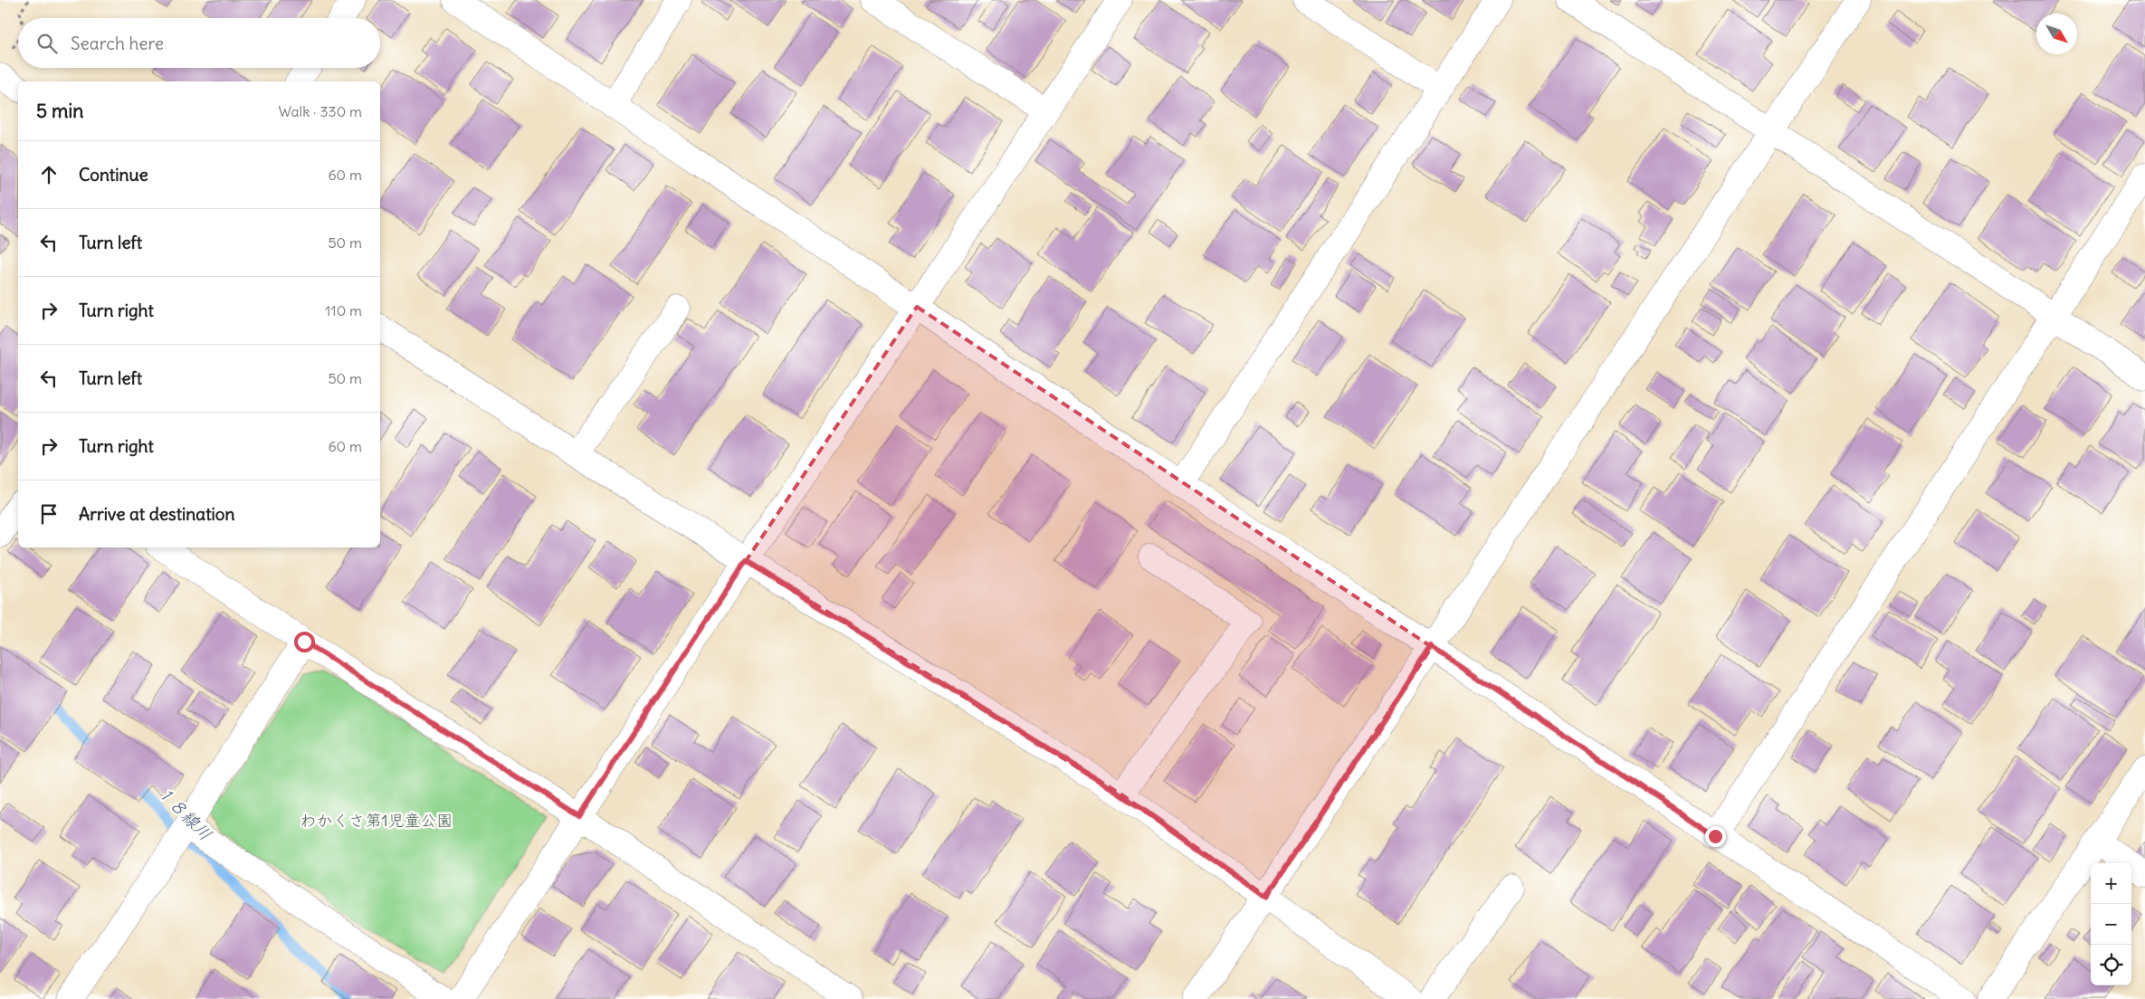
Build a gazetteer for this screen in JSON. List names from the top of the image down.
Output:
{
  "water": ["１８線川"],
  "parks": ["わかくさ第1児童公園"],
  "north": "bottom right",
  "page": {
    "search": "Search here",
    "heading": ["5 min", "Walk · 330 m"],
    "list": [
      ["Continue", "60 m"],
      ["Turn left", "50 m"],
      ["Turn right", "110 m"],
      ["Turn left", "50 m"],
      ["Turn right", "60 m"],
      "Arrive at destination"
    ],
    "map_buttons": ["+", "−"]
  }
}
